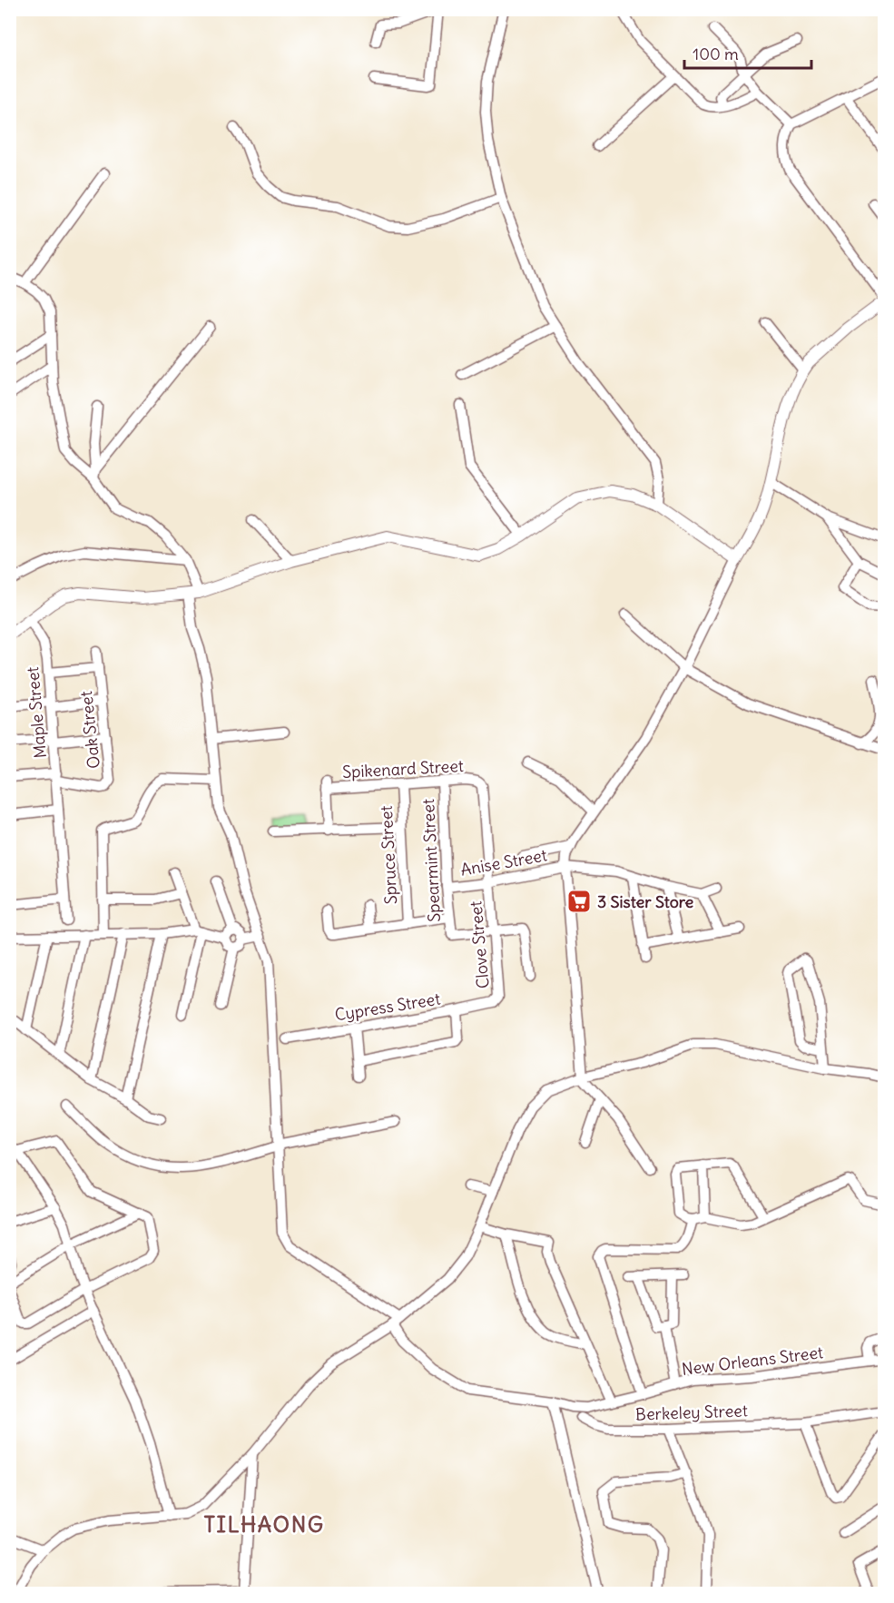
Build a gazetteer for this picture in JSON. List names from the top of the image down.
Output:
{
  "streets": {
    "street": [
      "Maple Street",
      "Oak Street",
      "Spikenard Street",
      "Spruce Street",
      "Spearmint Street",
      "Anise Street",
      "Clove Street",
      "Cypress Street",
      "New Orleans Street",
      "Berkeley Street"
    ]
  },
  "crossings": [
    ["Maple Street", "Oak Street"],
    ["Spikenard Street", "Spruce Street"],
    ["Spikenard Street", "Spearmint Street"],
    ["Spikenard Street", "Clove Street"],
    ["Spearmint Street", "Anise Street"],
    ["Spearmint Street", "Clove Street"],
    ["Anise Street", "Clove Street"],
    ["Clove Street", "Cypress Street"]
  ],
  "districts": ["TILHAONG"],
  "places": {
    "supermarket": ["3 Sister Store"]
  },
  "scale_bar": "100 m"
}
